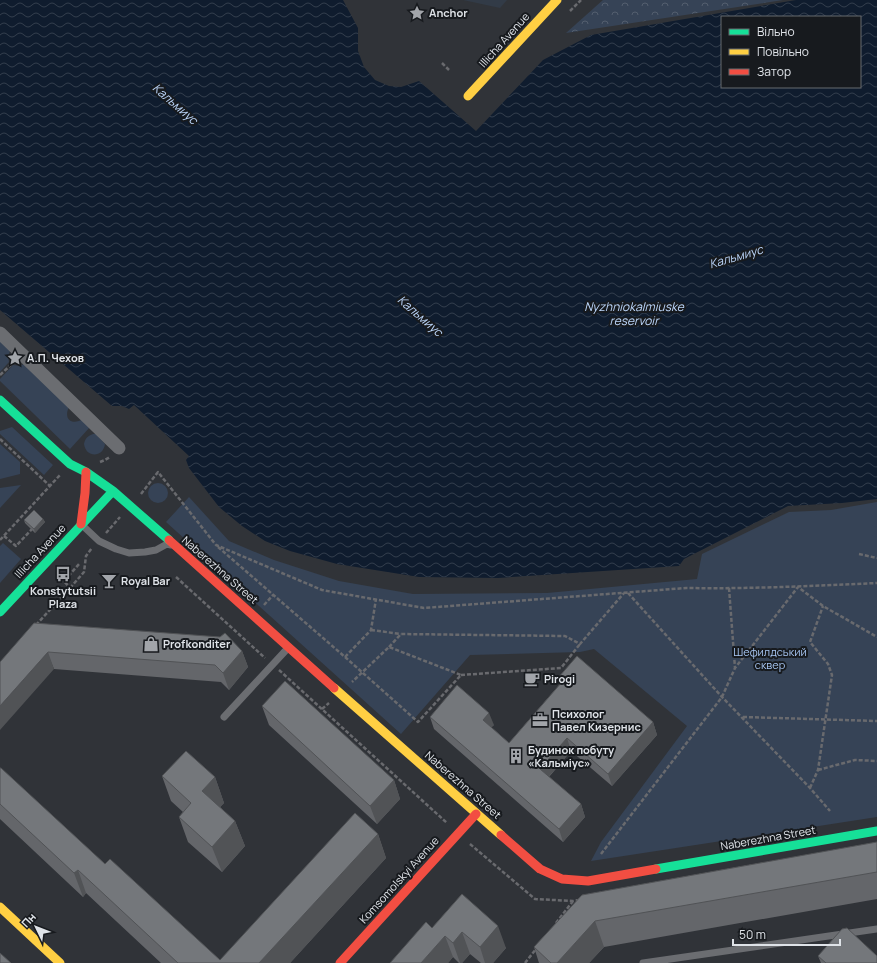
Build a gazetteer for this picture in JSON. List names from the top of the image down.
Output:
{
  "streets": {
    "street": ["Illicha Avenue", "Naberezhna Street", "Komsomolskyi Avenue"]
  },
  "crossings": [
    ["Illicha Avenue", "Naberezhna Street"],
    ["Naberezhna Street", "Komsomolskyi Avenue"]
  ],
  "water": ["Кальмиус", "Nyzhniokalmiuske reservoir"],
  "parks": ["Шефилдський сквер"],
  "places": {
    "place": ["Anchor", "А.П. Чехов"],
    "bus stop": ["Konstytutsii Plaza"],
    "bar": ["Royal Bar"],
    "shop": ["Profkonditer"],
    "cafe": ["Pirogi"],
    "office": ["Психолог Павел Кизернис"],
    "building": ["Будинок побуту «Кальміус»"]
  },
  "legend": ["Вільно", "Повільно", "Затор"],
  "scale_bar": "50 m",
  "north": "top left"
}
